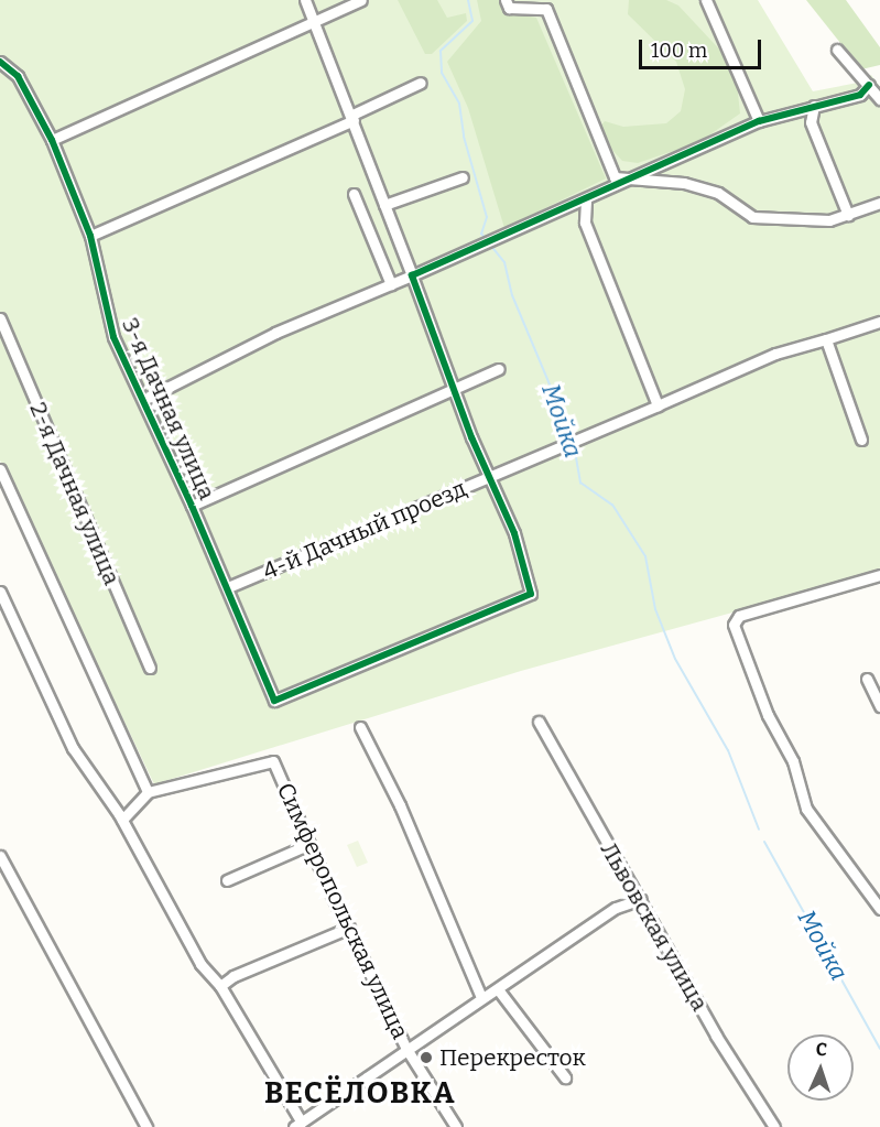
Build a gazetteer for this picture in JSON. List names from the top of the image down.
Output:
{
  "streets": {
    "street": [
      "3-я Дачная улица",
      "2-я Дачная улица",
      "4-й Дачный проезд",
      "Симферопольская улица",
      "Львовская улица"
    ]
  },
  "crossings": [
    ["3-я Дачная улица", "4-й Дачный проезд"]
  ],
  "districts": ["ВЕСЁЛОВКА"],
  "water": ["Мойка"],
  "places": ["Перекресток"],
  "scale_bar": "100 m",
  "north": "top"
}
